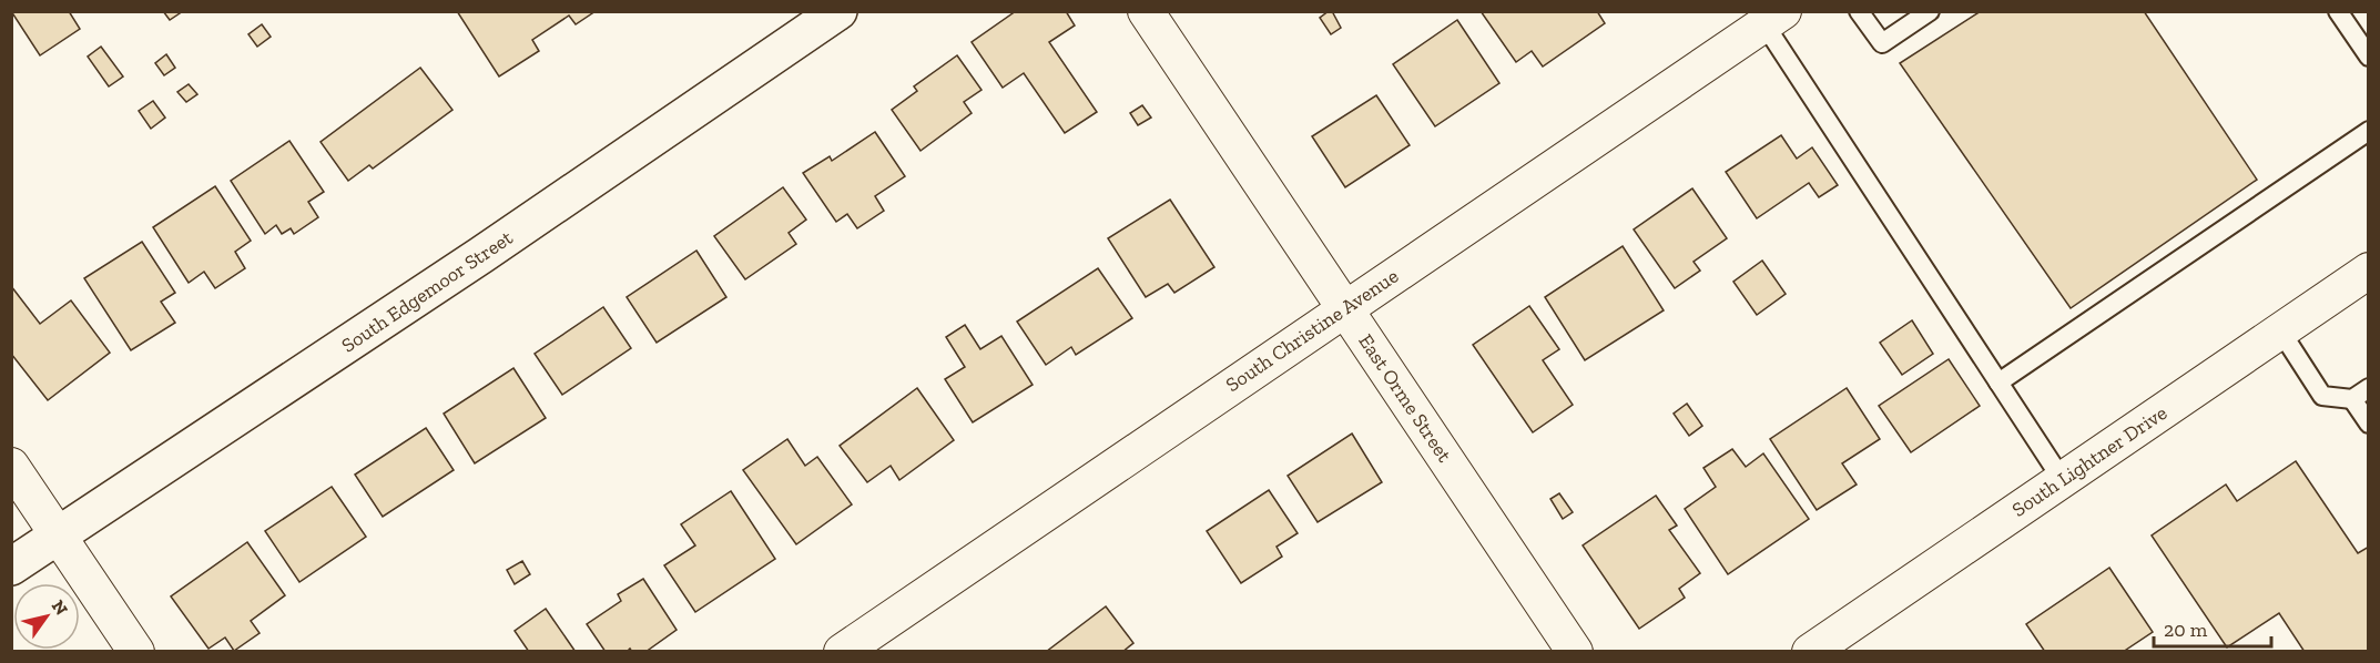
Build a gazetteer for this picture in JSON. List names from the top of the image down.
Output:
{
  "streets": {
    "street": [
      "South Edgemoor Street",
      "South Christine Avenue",
      "East Orme Street",
      "South Lightner Drive"
    ]
  },
  "crossings": [
    ["South Christine Avenue", "East Orme Street"]
  ],
  "scale_bar": "20 m",
  "north": "top right"
}
